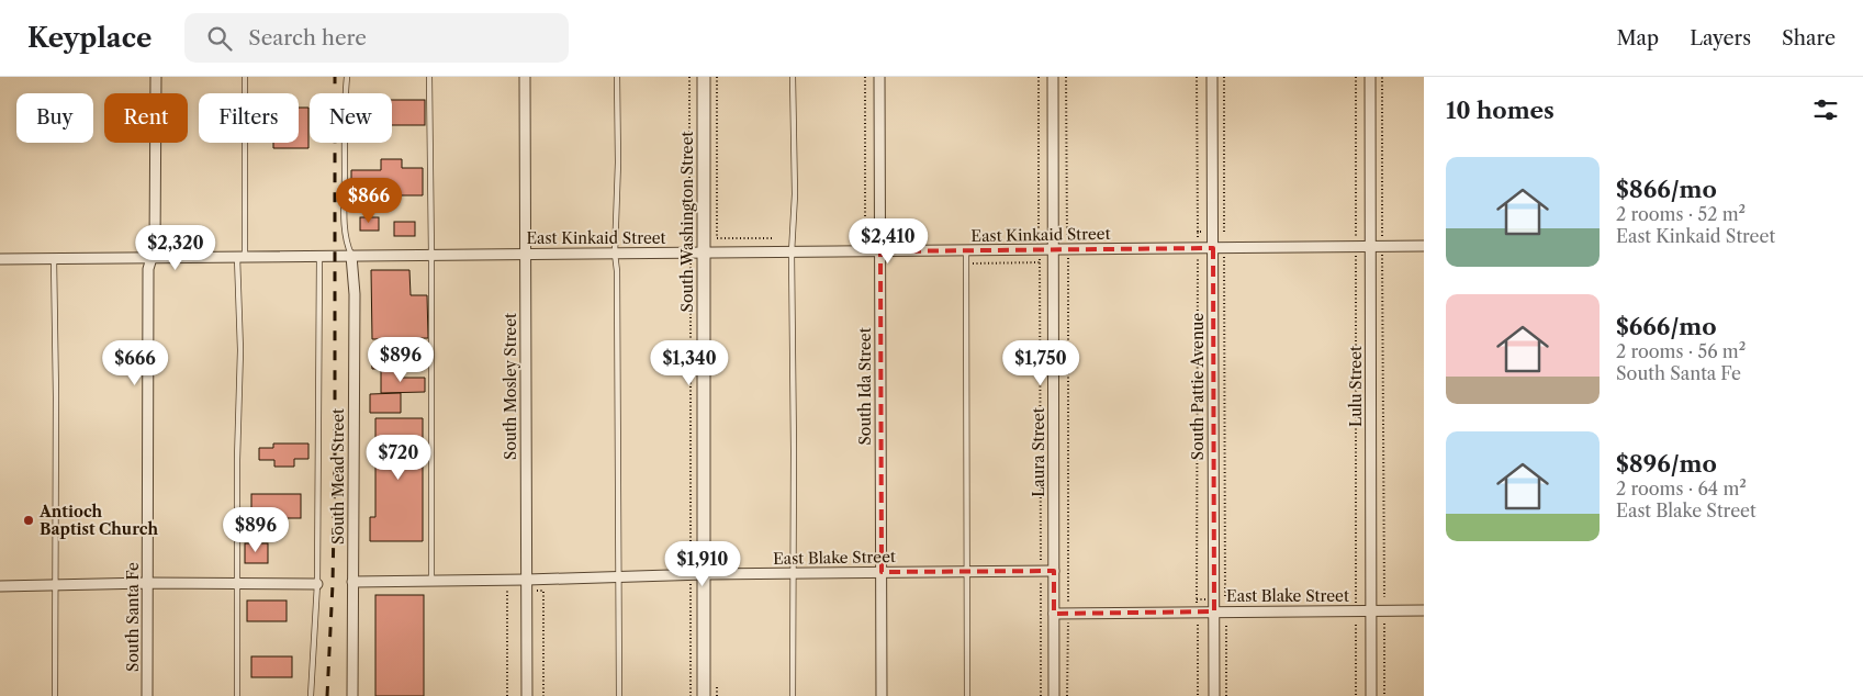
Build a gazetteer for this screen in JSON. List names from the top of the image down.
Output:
{
  "streets": {
    "street": [
      "South Washington Street",
      "East Kinkaid Street",
      "South Mosley Street",
      "South Ida Street",
      "South Pattie Avenue",
      "Lulu Street",
      "Laura Street",
      "South Mead Street",
      "East Blake Street",
      "South Santa Fe"
    ]
  },
  "crossings": [
    ["South Washington Street", "East Kinkaid Street"],
    ["South Washington Street", "East Blake Street"],
    ["East Kinkaid Street", "South Mosley Street"],
    ["East Kinkaid Street", "South Ida Street"],
    ["East Kinkaid Street", "South Pattie Avenue"],
    ["East Kinkaid Street", "Lulu Street"],
    ["East Kinkaid Street", "Laura Street"],
    ["East Kinkaid Street", "South Mead Street"],
    ["East Kinkaid Street", "South Santa Fe"],
    ["South Mosley Street", "East Blake Street"],
    ["South Ida Street", "East Blake Street"],
    ["South Pattie Avenue", "East Blake Street"],
    ["Lulu Street", "East Blake Street"],
    ["Laura Street", "East Blake Street"],
    ["South Mead Street", "East Blake Street"]
  ],
  "places": ["Antioch Baptist Church"],
  "page": {
    "header": "Keyplace",
    "search": "Search here",
    "nav": ["Map", "Layers", "Share"],
    "heading": "10 homes",
    "chip": [
      "Buy",
      "Rent",
      "Filters",
      "New"
    ],
    "list": [
      {
        "name": "$866/mo",
        "note": "2 rooms · 52 m² · East Kinkaid Street"
      },
      {
        "name": "$666/mo",
        "note": "2 rooms · 56 m² · South Santa Fe"
      },
      {
        "name": "$896/mo",
        "note": "2 rooms · 64 m² · East Blake Street"
      }
    ],
    "price": [
      "$866",
      "$2,410",
      "$2,320",
      "$896",
      "$666",
      "$1,340",
      "$1,750",
      "$720",
      "$896",
      "$1,910"
    ]
  }
}
